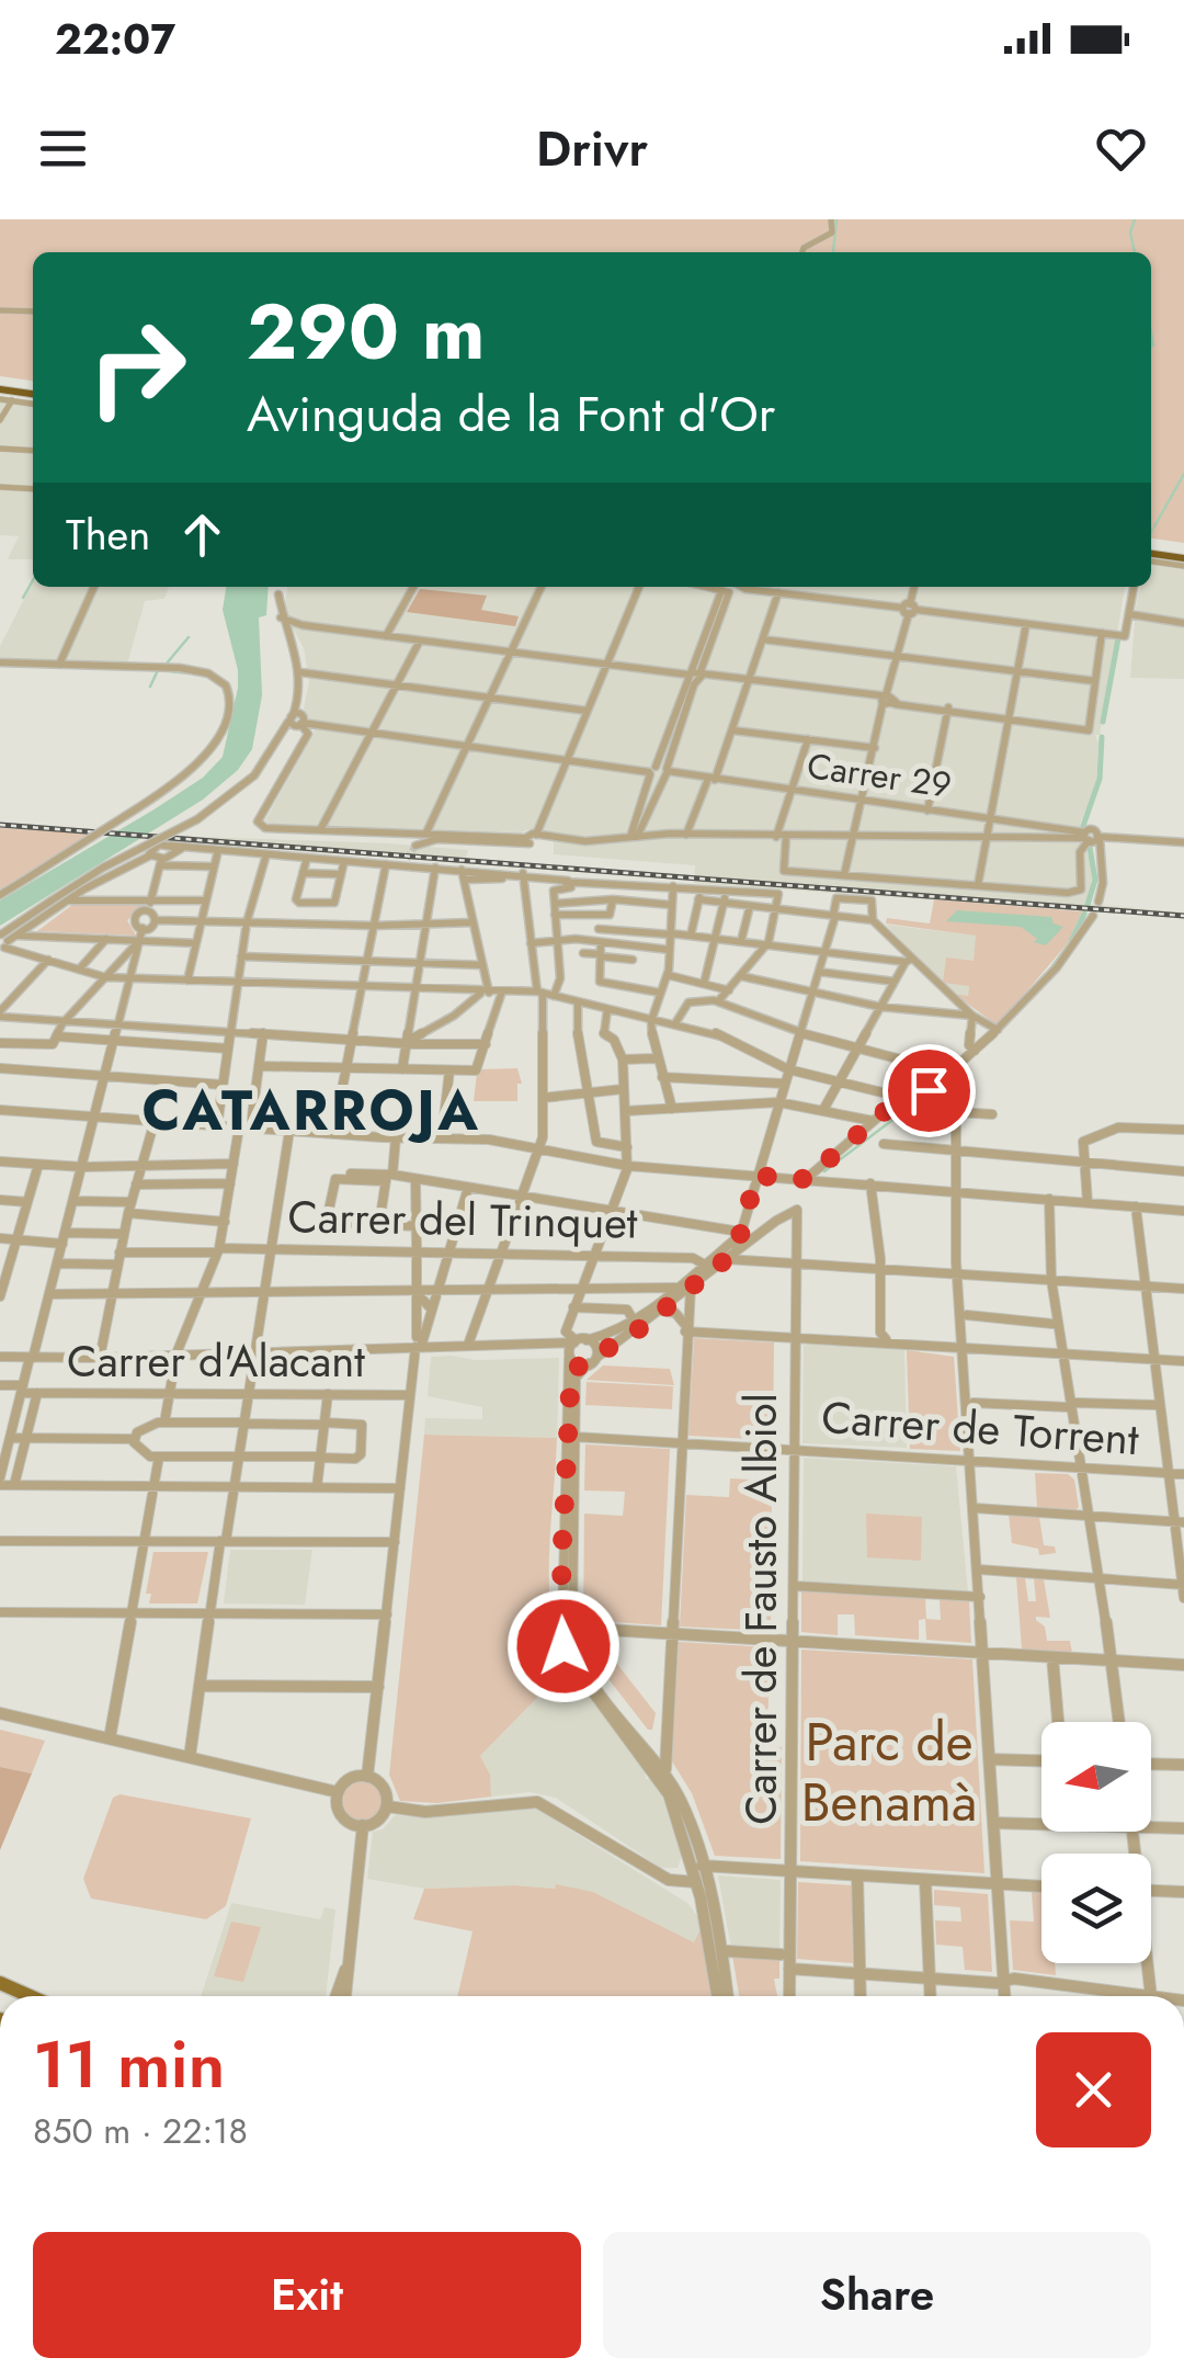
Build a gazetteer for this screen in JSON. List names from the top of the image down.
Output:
{
  "streets": {
    "street": [
      "Carrer 29",
      "Carrer del Trinquet",
      "Carrer d'Alacant",
      "Carrer de Torrent",
      "Carrer de Fausto Albiol"
    ]
  },
  "crossings": [
    ["Carrer de Torrent", "Carrer de Fausto Albiol"]
  ],
  "districts": ["CATARROJA"],
  "parks": ["Parc de Benamà"],
  "north": "left",
  "page": {
    "status": "22:07",
    "header": "Drivr",
    "turn": ["290 m", "Avinguda de la Font d'Or"],
    "then": "Then",
    "heading": ["11 min", "850 m · 22:18"],
    "buttons": ["Exit", "Share"]
  }
}
